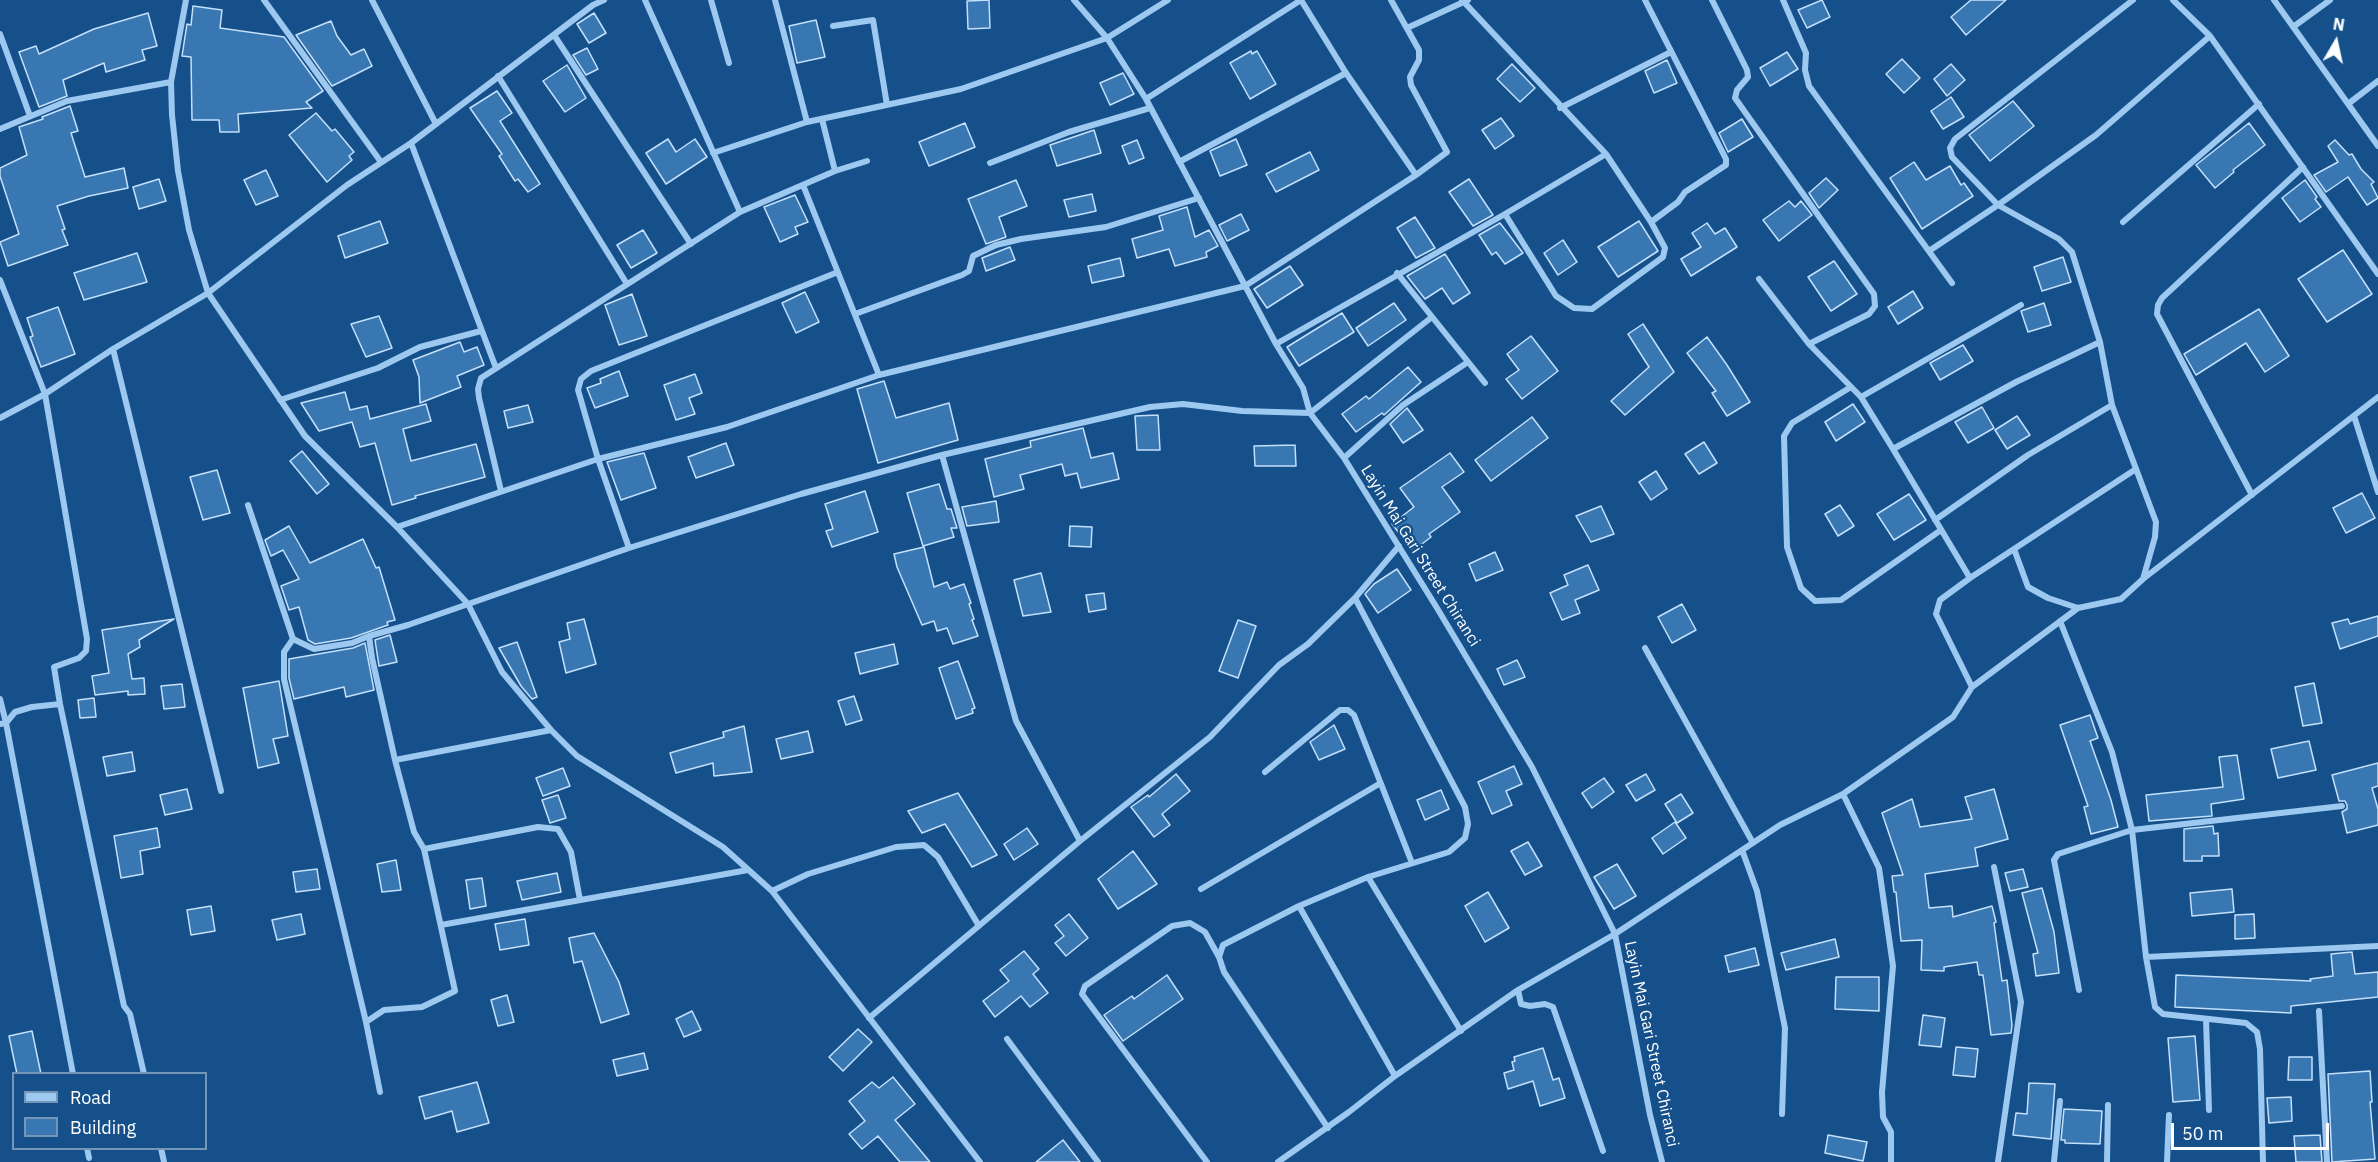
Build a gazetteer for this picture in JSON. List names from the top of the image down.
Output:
{
  "streets": {
    "street": ["Layin Mai Gari Street Chiranci"]
  },
  "legend": ["Road", "Building"],
  "scale_bar": "50 m",
  "north": "top"
}
